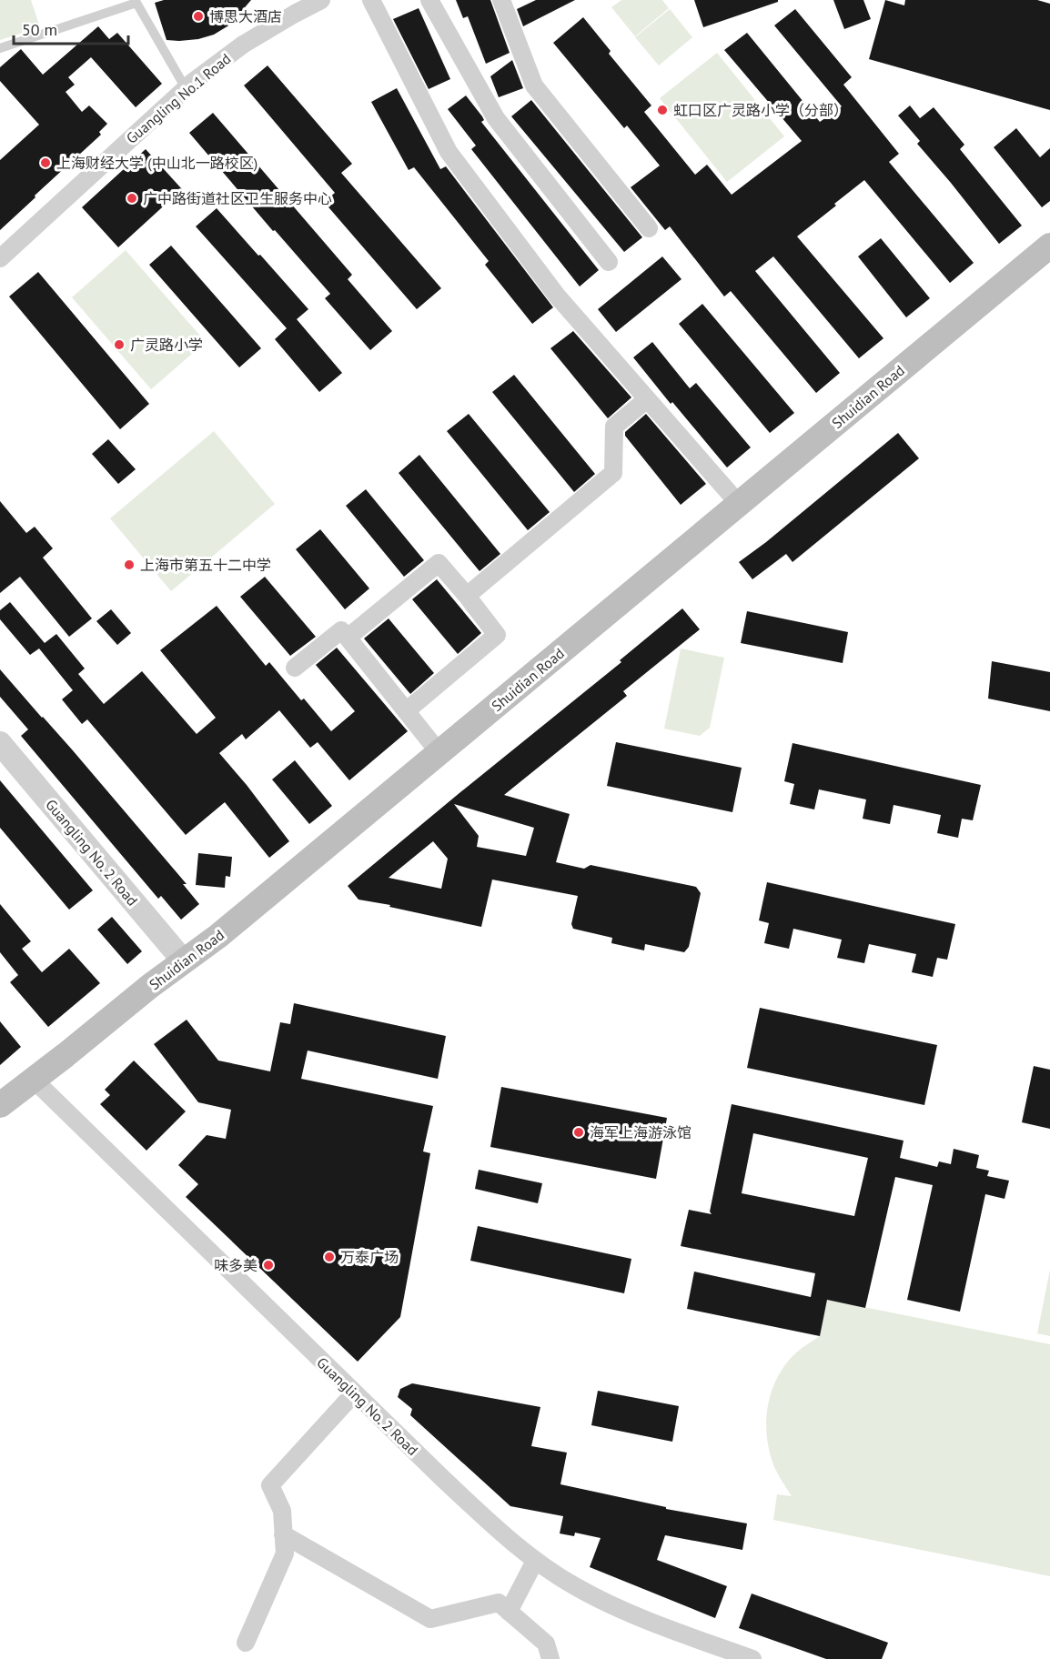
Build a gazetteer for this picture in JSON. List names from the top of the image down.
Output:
{
  "streets": {
    "main road": ["Shuidian Road"],
    "street": ["Guangling No.1 Road", "Guangling No. 2 Road"]
  },
  "crossings": [
    ["Shuidian Road", "Guangling No. 2 Road"]
  ],
  "places": [
    "博思大酒店",
    "虹口区广灵路小学（分部）",
    "上海财经大学 (中山北一路校区)",
    "广中路街道社区卫生服务中心",
    "广灵路小学",
    "上海市第五十二中学",
    "海军上海游泳馆",
    "万泰广场",
    "味多美"
  ],
  "scale_bar": "50 m"
}
